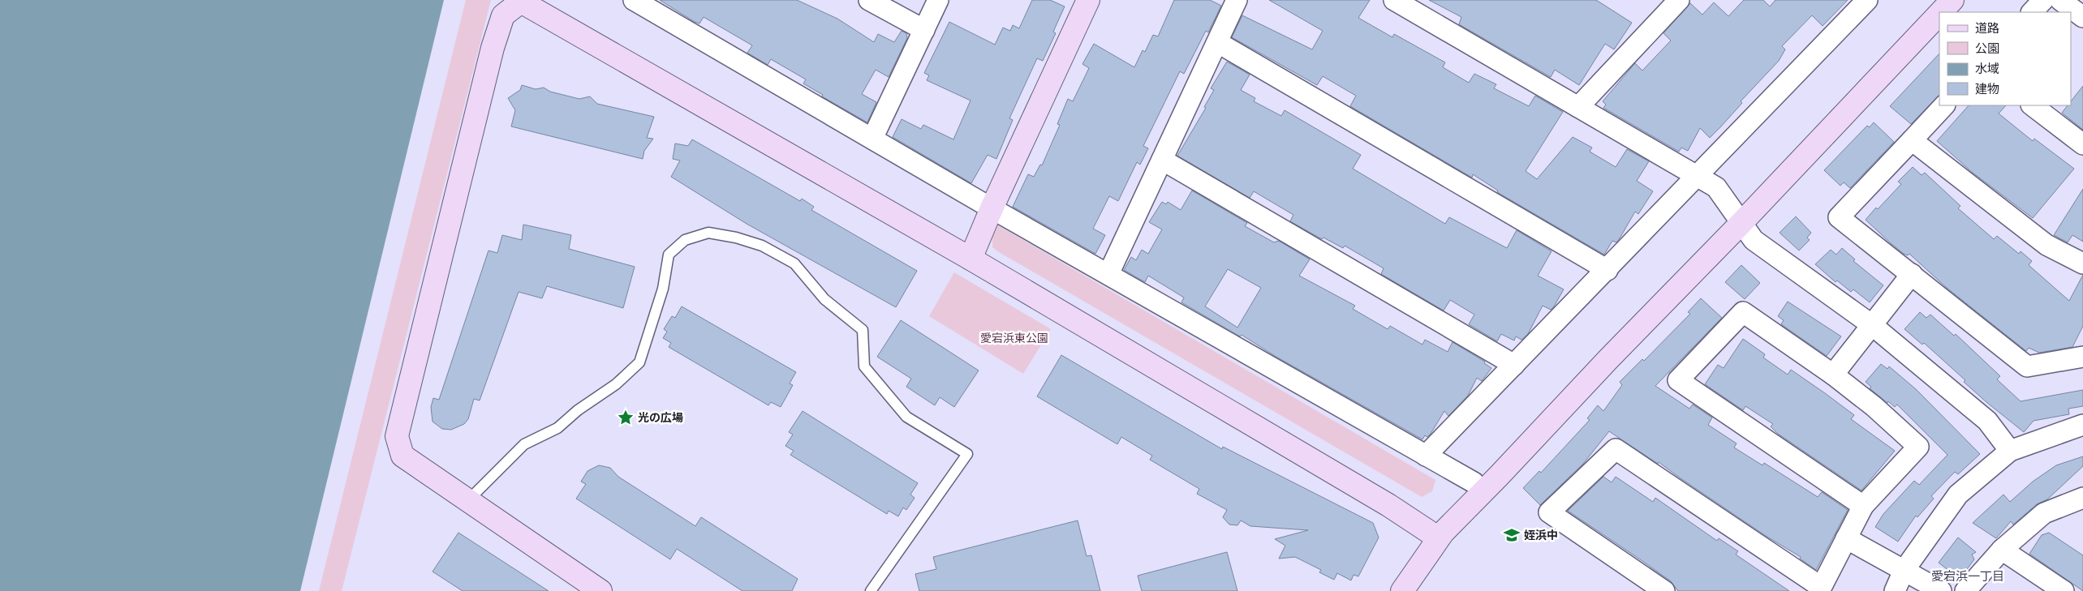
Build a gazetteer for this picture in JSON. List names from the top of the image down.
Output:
{
  "districts": ["愛宕浜一丁目"],
  "parks": ["愛宕浜東公園"],
  "places": {
    "place": ["光の広場"],
    "school or university": ["姪浜中"]
  },
  "legend": [
    "道路",
    "公園",
    "水域",
    "建物"
  ]
}
